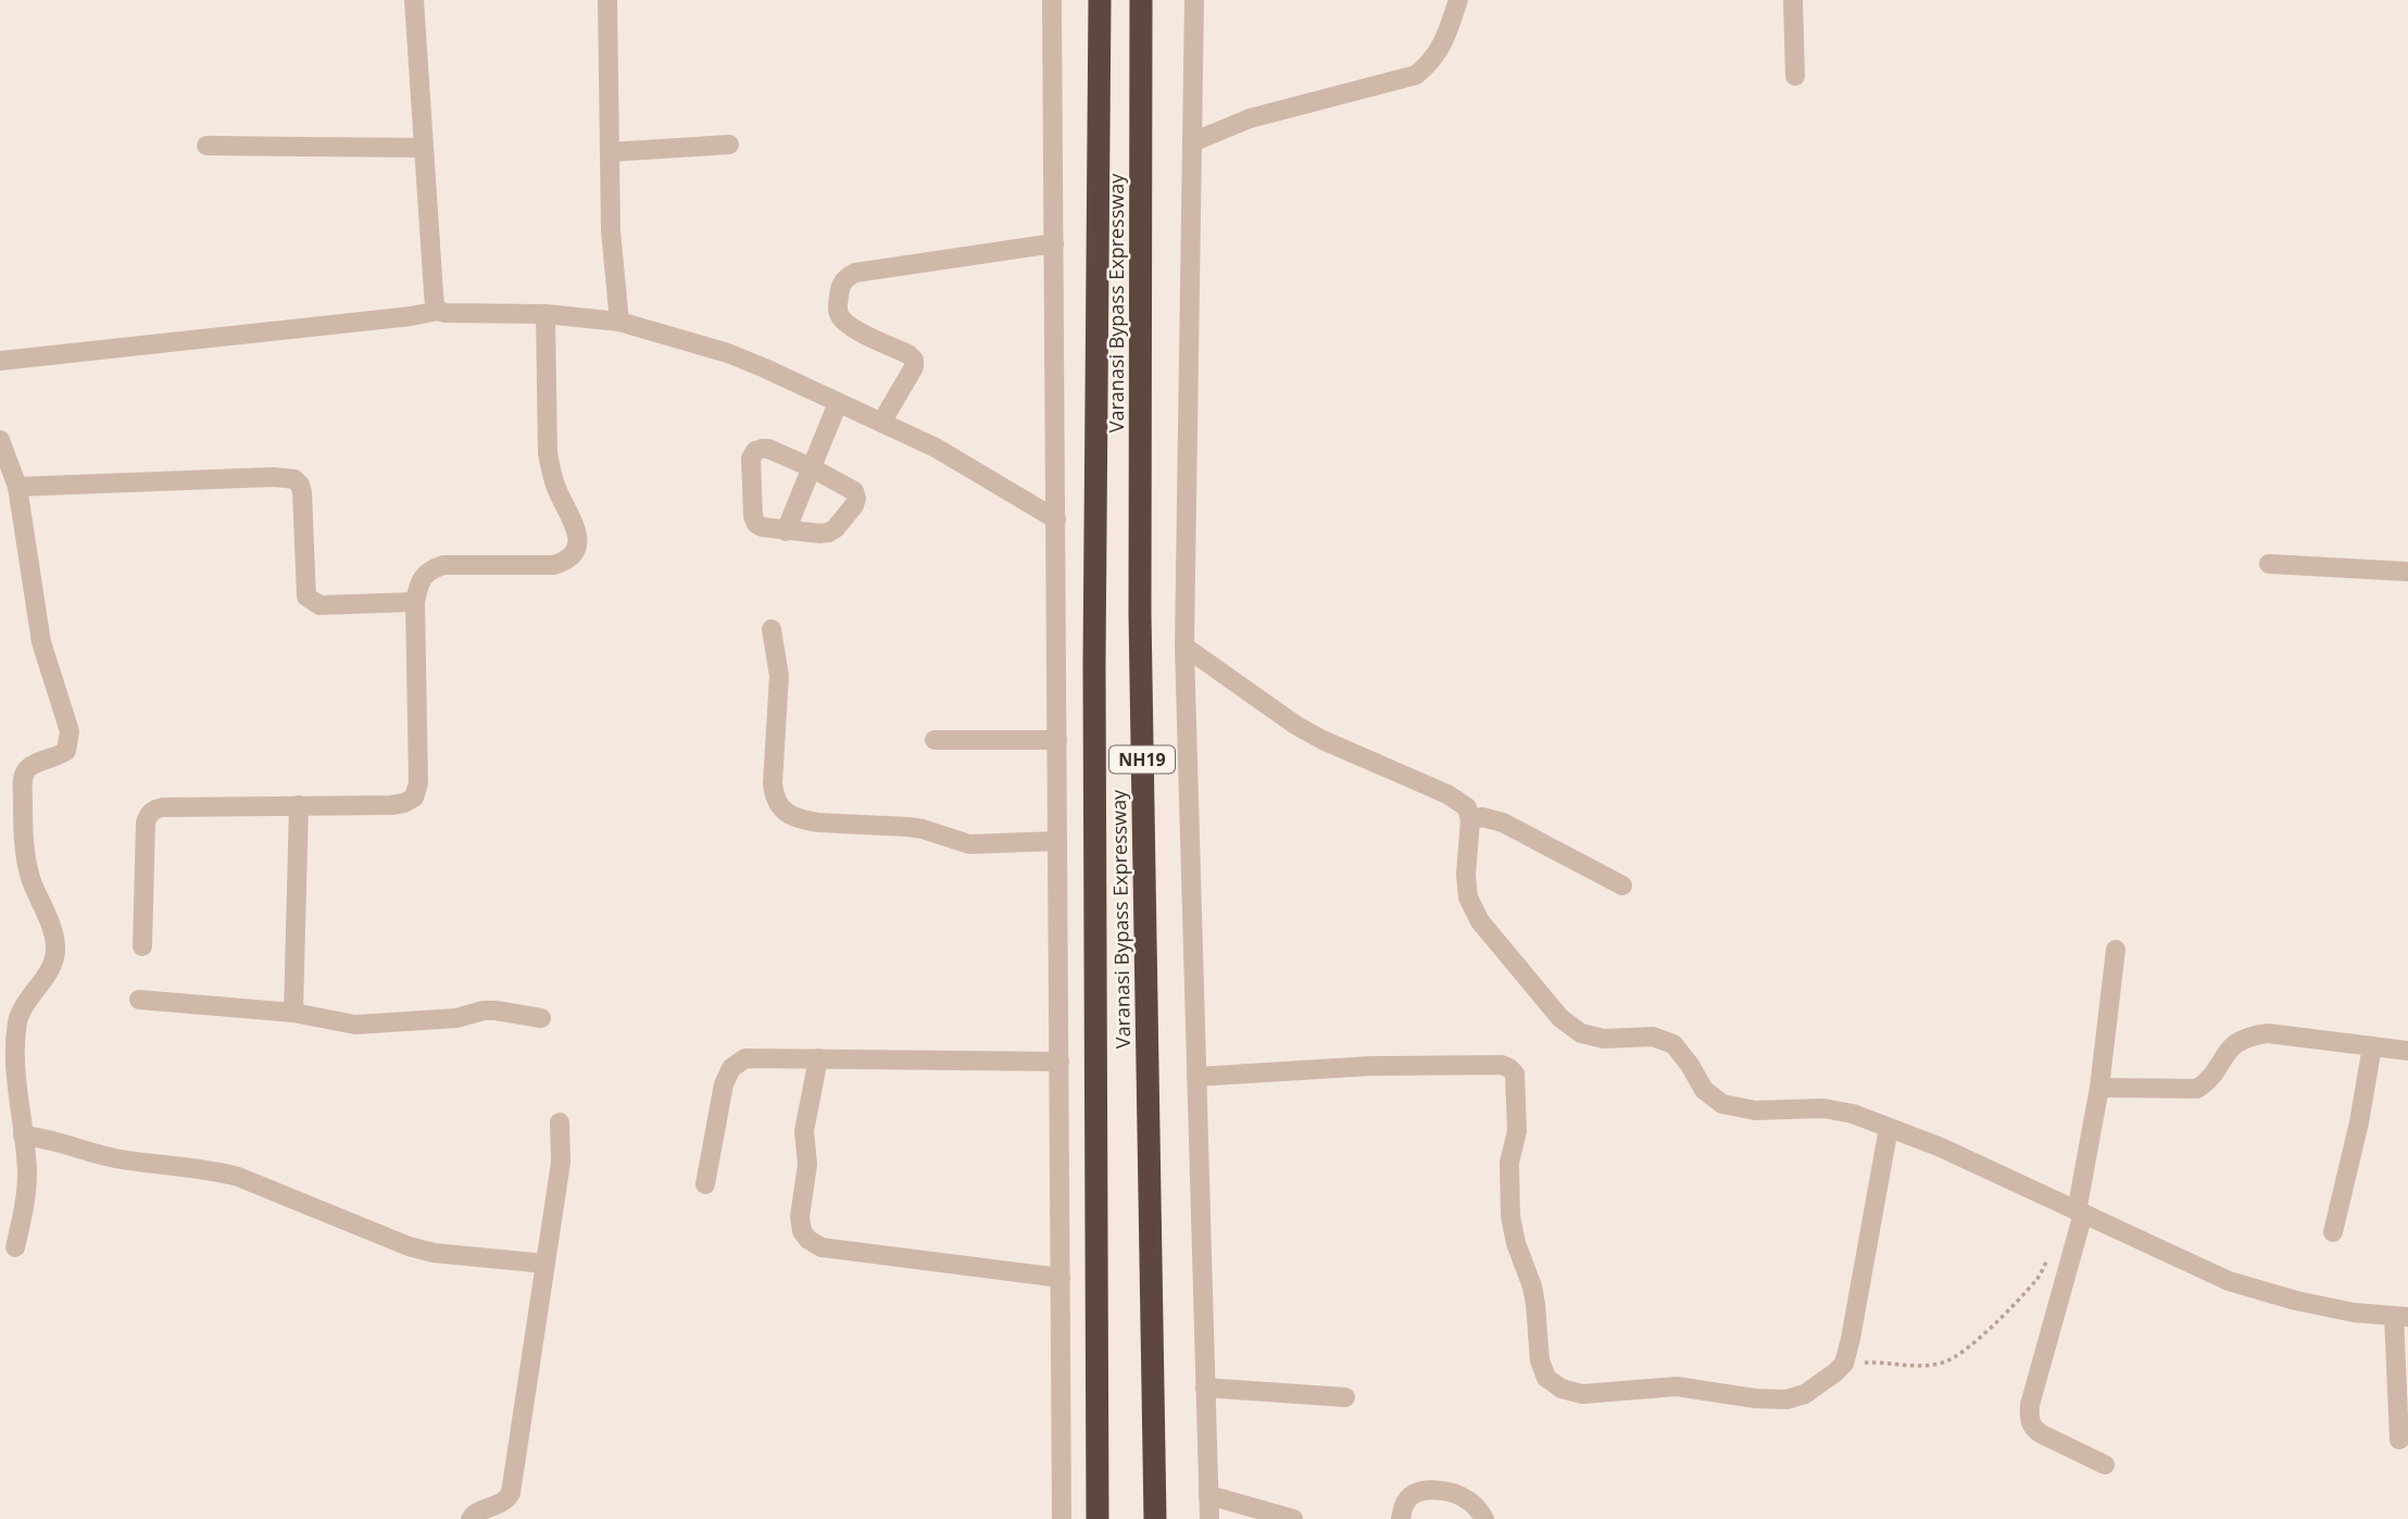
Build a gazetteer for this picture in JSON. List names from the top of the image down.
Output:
{
  "streets": {
    "highway": ["Varanasi Bypass Expressway", "NH19"]
  }
}
